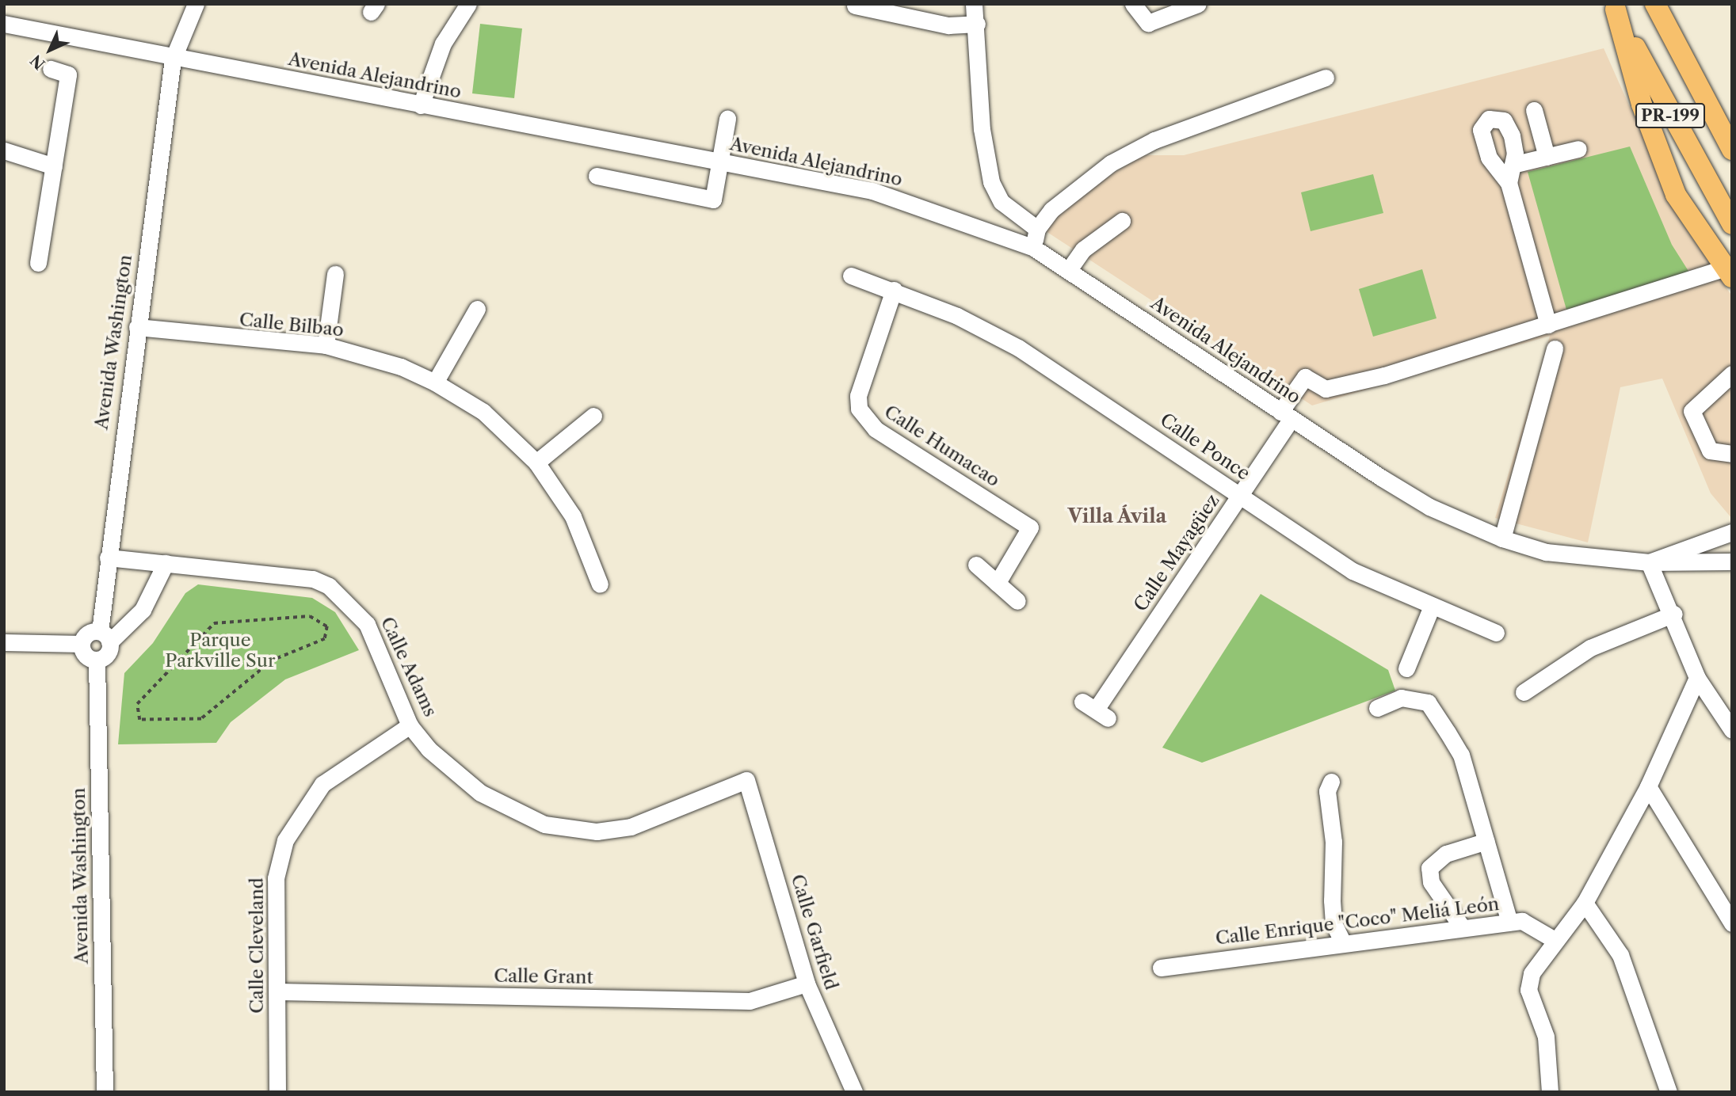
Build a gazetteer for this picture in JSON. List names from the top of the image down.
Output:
{
  "streets": {
    "main road": ["PR-199"],
    "street": [
      "Avenida Alejandrino",
      "Calle Bilbao",
      "Avenida Washington",
      "Calle Humacao",
      "Calle Ponce",
      "Calle Mayagüez",
      "Calle Adams",
      "Calle Enrique \"Coco\" Meliá León",
      "Calle Garfield",
      "Calle Cleveland",
      "Calle Grant"
    ]
  },
  "crossings": [
    ["Avenida Alejandrino", "Avenida Washington"],
    ["Avenida Alejandrino", "Calle Mayagüez"],
    ["Calle Bilbao", "Avenida Washington"],
    ["Avenida Washington", "Calle Adams"],
    ["Calle Humacao", "Calle Ponce"],
    ["Calle Ponce", "Calle Mayagüez"],
    ["Calle Adams", "Calle Garfield"],
    ["Calle Adams", "Calle Cleveland"],
    ["Calle Garfield", "Calle Grant"],
    ["Calle Cleveland", "Calle Grant"]
  ],
  "districts": ["Villa Ávila"],
  "parks": ["Parque Parkville Sur"],
  "north": "bottom left"
}
